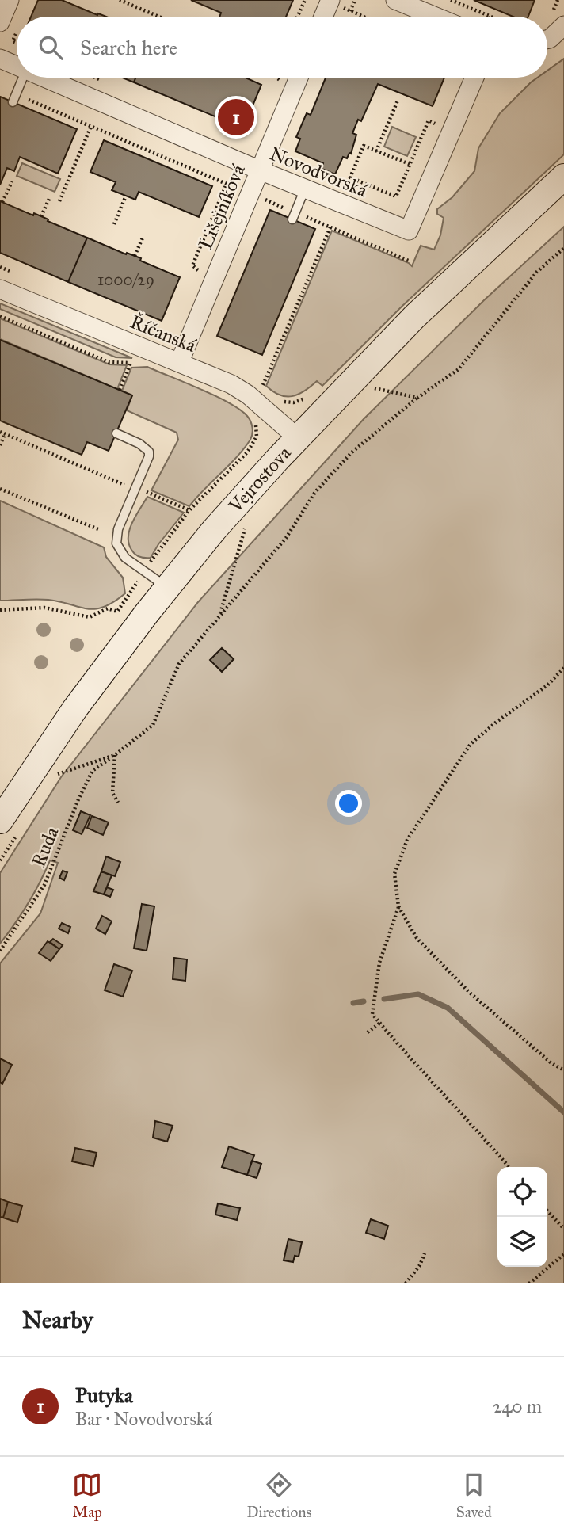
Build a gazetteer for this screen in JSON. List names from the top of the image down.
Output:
{
  "streets": {
    "street": [
      "Novodvorská",
      "Lišejníková",
      "Říčanská",
      "Vejrostova"
    ],
    "path": ["Ruda"]
  },
  "crossings": [
    ["Novodvorská", "Lišejníková"],
    ["Lišejníková", "Říčanská"],
    ["Říčanská", "Vejrostova"]
  ],
  "house_numbers": ["1000/29"],
  "page": {
    "search": "Search here",
    "pins": "1",
    "heading": "Nearby",
    "list": [
      {
        "mark": "1",
        "name": "Putyka",
        "note": "Bar · Novodvorská",
        "value": "240 m"
      }
    ],
    "nav": ["Map", "Directions", "Saved"]
  }
}
